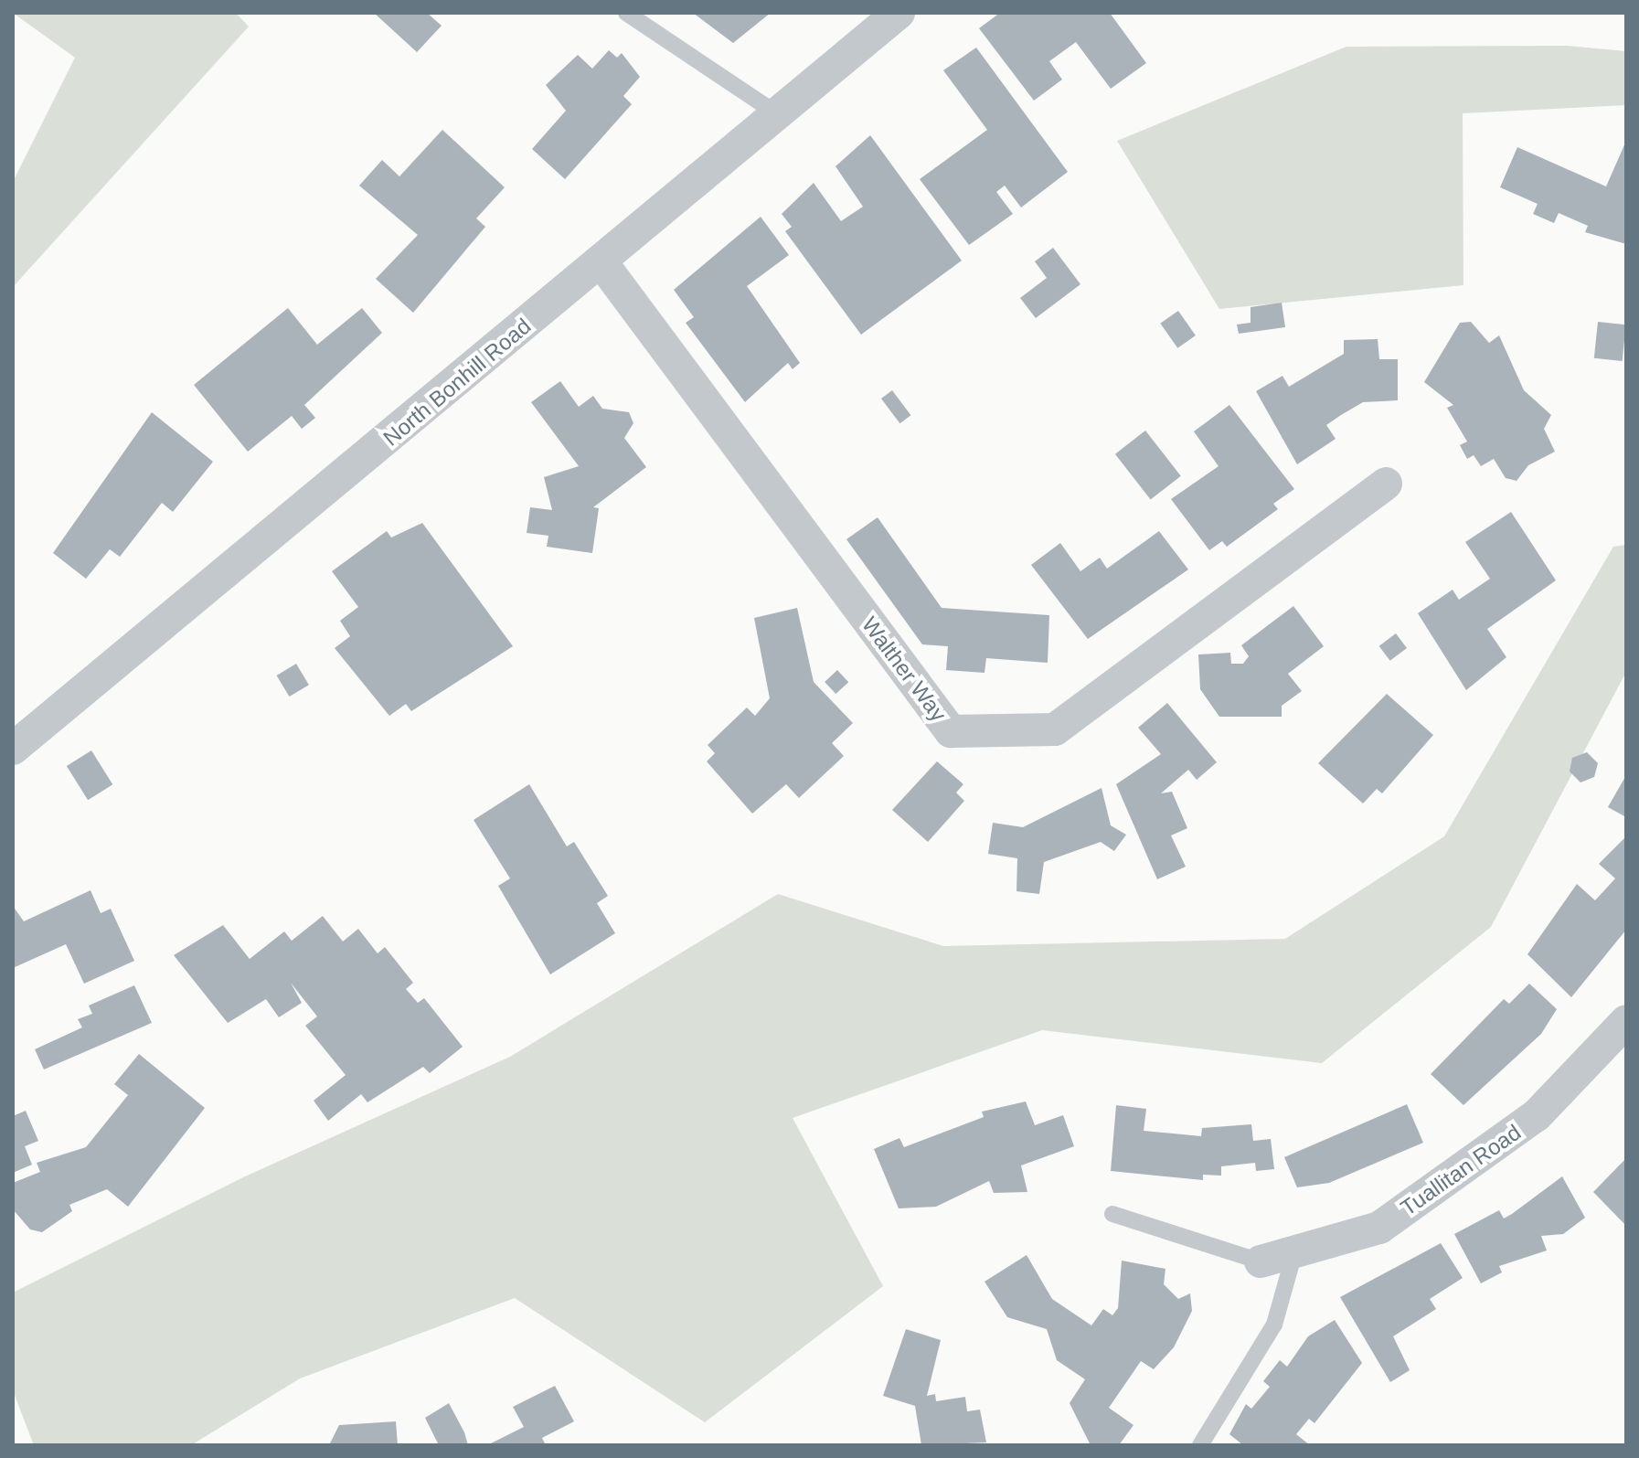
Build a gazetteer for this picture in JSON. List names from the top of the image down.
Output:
{
  "streets": {
    "street": ["North Bonhill Road", "Walther Way", "Tuallitan Road"]
  },
  "crossings": [
    ["North Bonhill Road", "Walther Way"]
  ]
}
